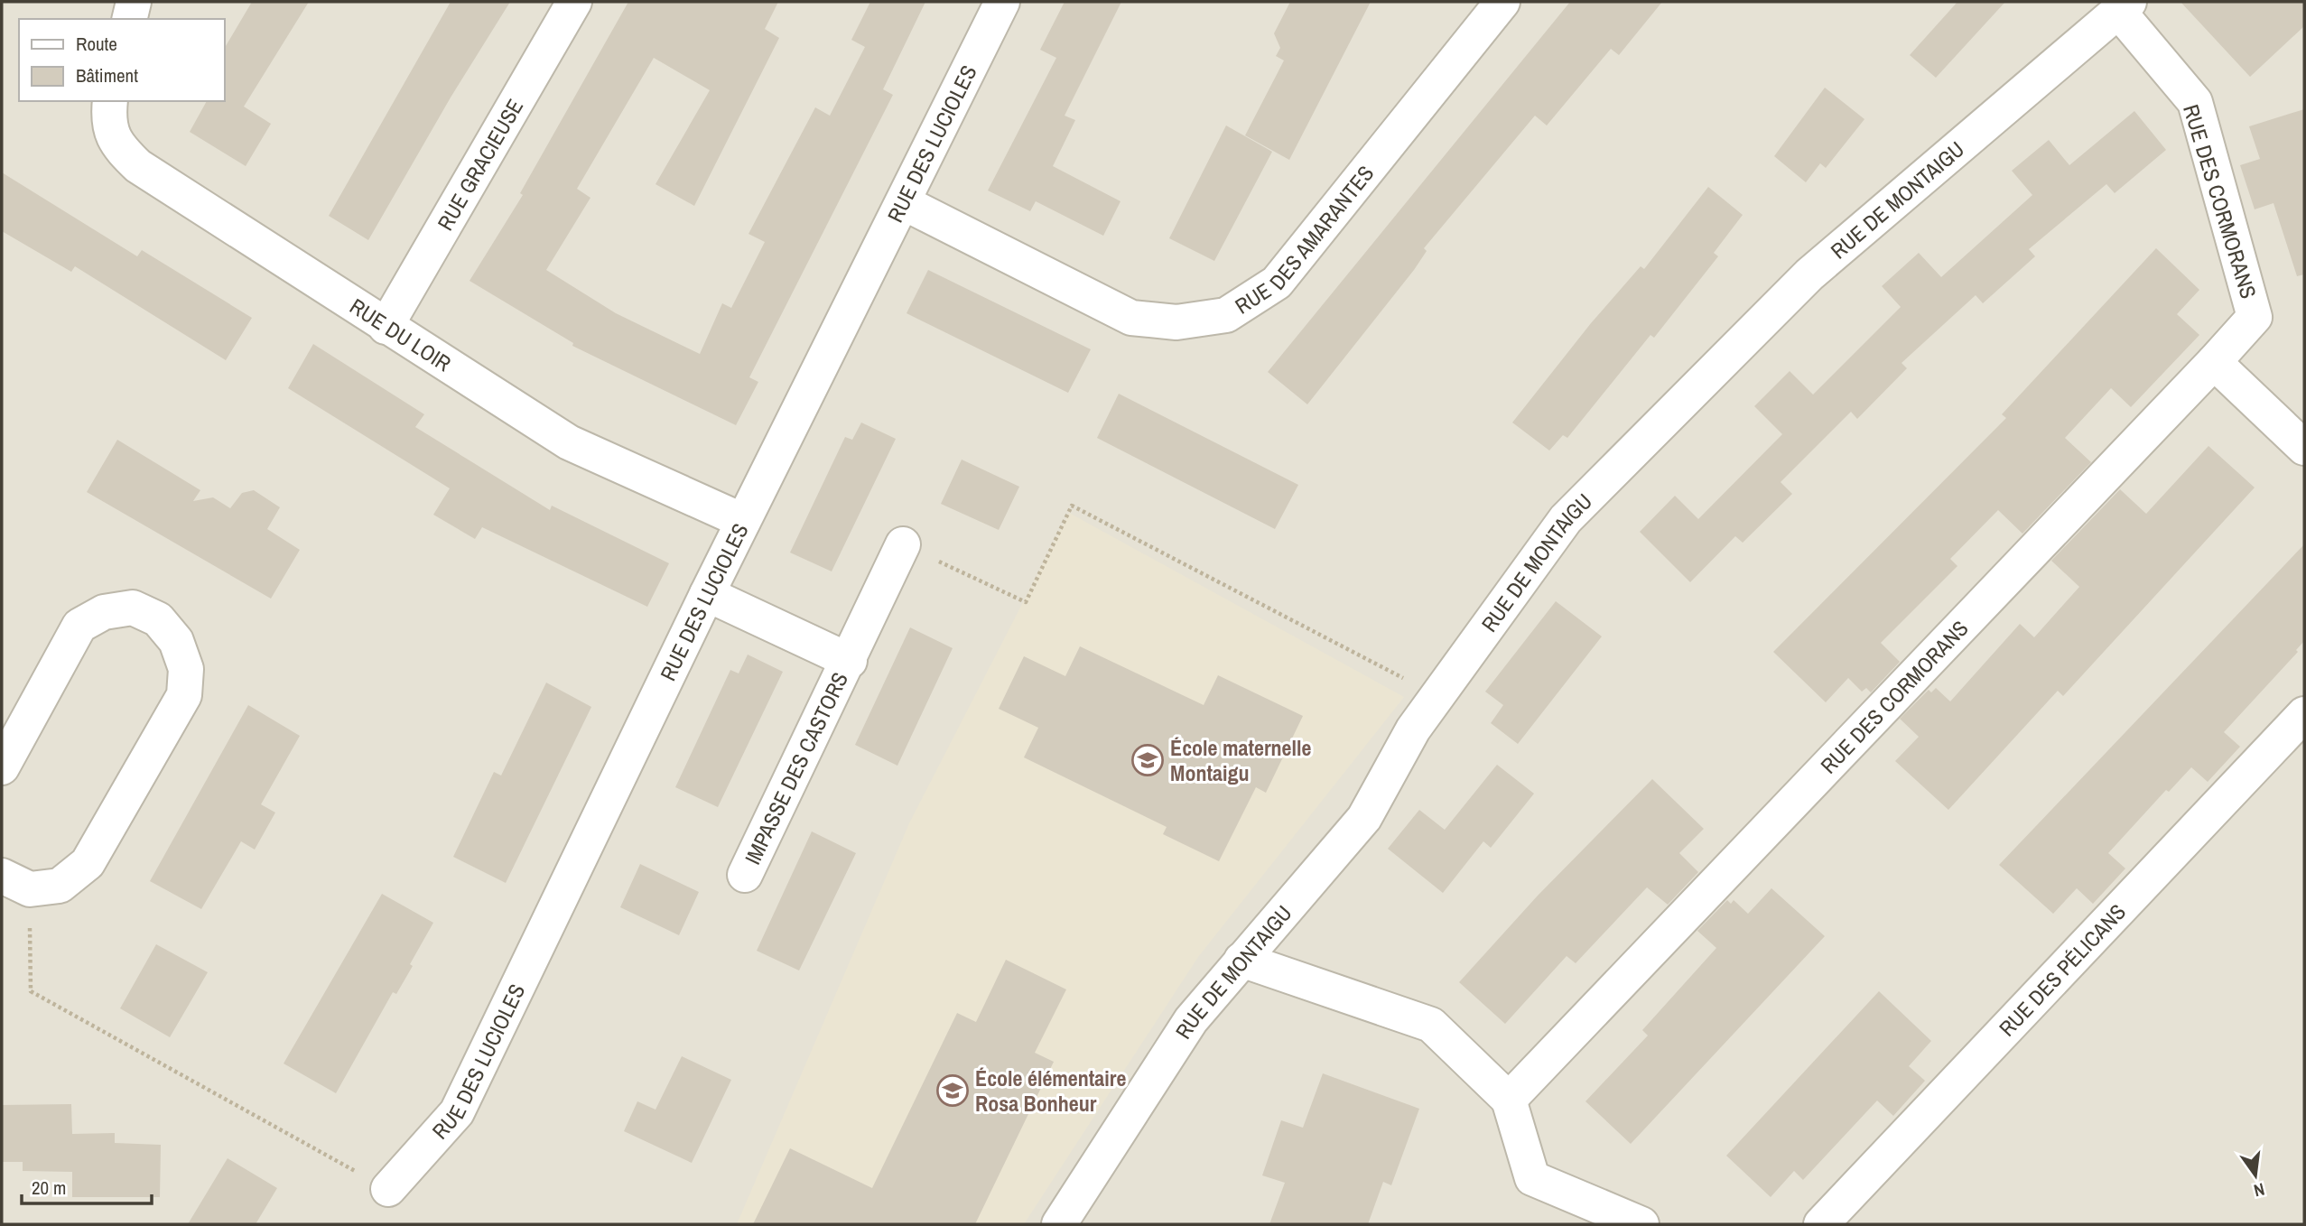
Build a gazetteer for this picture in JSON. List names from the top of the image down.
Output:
{
  "streets": {
    "street": [
      "RUE DES LUCIOLES",
      "RUE GRACIEUSE",
      "RUE DE MONTAIGU",
      "RUE DES CORMORANS",
      "RUE DES AMARANTES",
      "RUE DU LOIR",
      "IMPASSE DES CASTORS",
      "RUE DES PÉLICANS"
    ]
  },
  "crossings": [
    ["RUE DES LUCIOLES", "RUE DES AMARANTES"],
    ["RUE DES LUCIOLES", "RUE DU LOIR"],
    ["RUE DES LUCIOLES", "IMPASSE DES CASTORS"],
    ["RUE GRACIEUSE", "RUE DU LOIR"],
    ["RUE DE MONTAIGU", "RUE DES CORMORANS"]
  ],
  "places": {
    "school or university": ["École maternelle Montaigu", "École élémentaire Rosa Bonheur"]
  },
  "legend": ["Route", "Bâtiment"],
  "scale_bar": "20 m",
  "north": "bottom"
}
